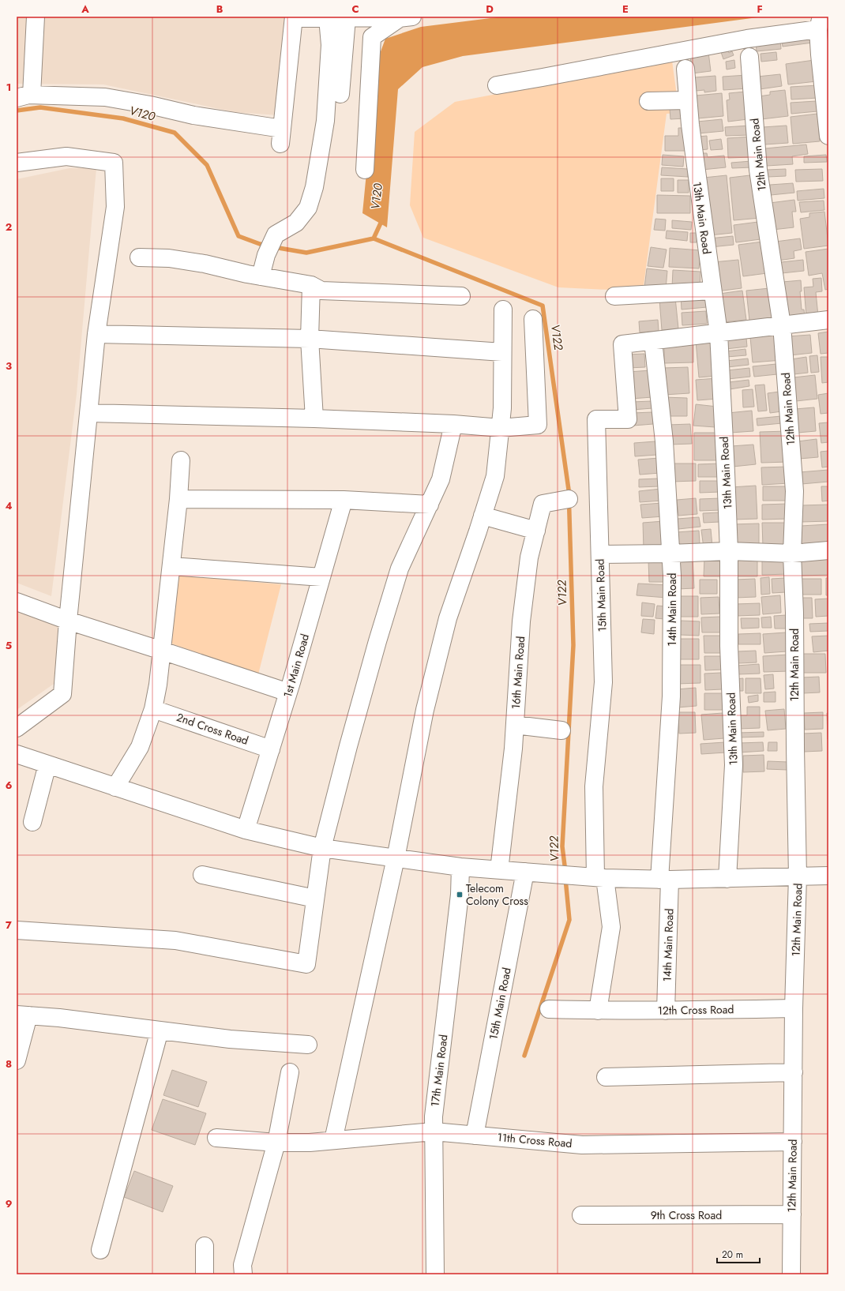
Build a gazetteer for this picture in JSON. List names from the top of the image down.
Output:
{
  "streets": {
    "street": [
      "12th Main Road",
      "13th Main Road",
      "15th Main Road",
      "14th Main Road",
      "1st Main Road",
      "16th Main Road",
      "2nd Cross Road",
      "12th Cross Road",
      "17th Main Road",
      "11th Cross Road",
      "9th Cross Road"
    ]
  },
  "crossings": [
    ["12th Main Road", "12th Cross Road"],
    ["12th Main Road", "11th Cross Road"],
    ["12th Main Road", "9th Cross Road"],
    ["15th Main Road", "14th Main Road"],
    ["15th Main Road", "12th Cross Road"],
    ["15th Main Road", "11th Cross Road"],
    ["14th Main Road", "12th Cross Road"],
    ["1st Main Road", "2nd Cross Road"],
    ["17th Main Road", "11th Cross Road"]
  ],
  "water": ["V120", "V122"],
  "places": {
    "transit": ["Telecom Colony Cross"]
  },
  "scale_bar": "20 m",
  "grid": {
    "columns": [
      "A",
      "B",
      "C",
      "D",
      "E",
      "F"
    ],
    "rows": [
      "1",
      "2",
      "3",
      "4",
      "5",
      "6",
      "7",
      "8",
      "9"
    ]
  }
}
